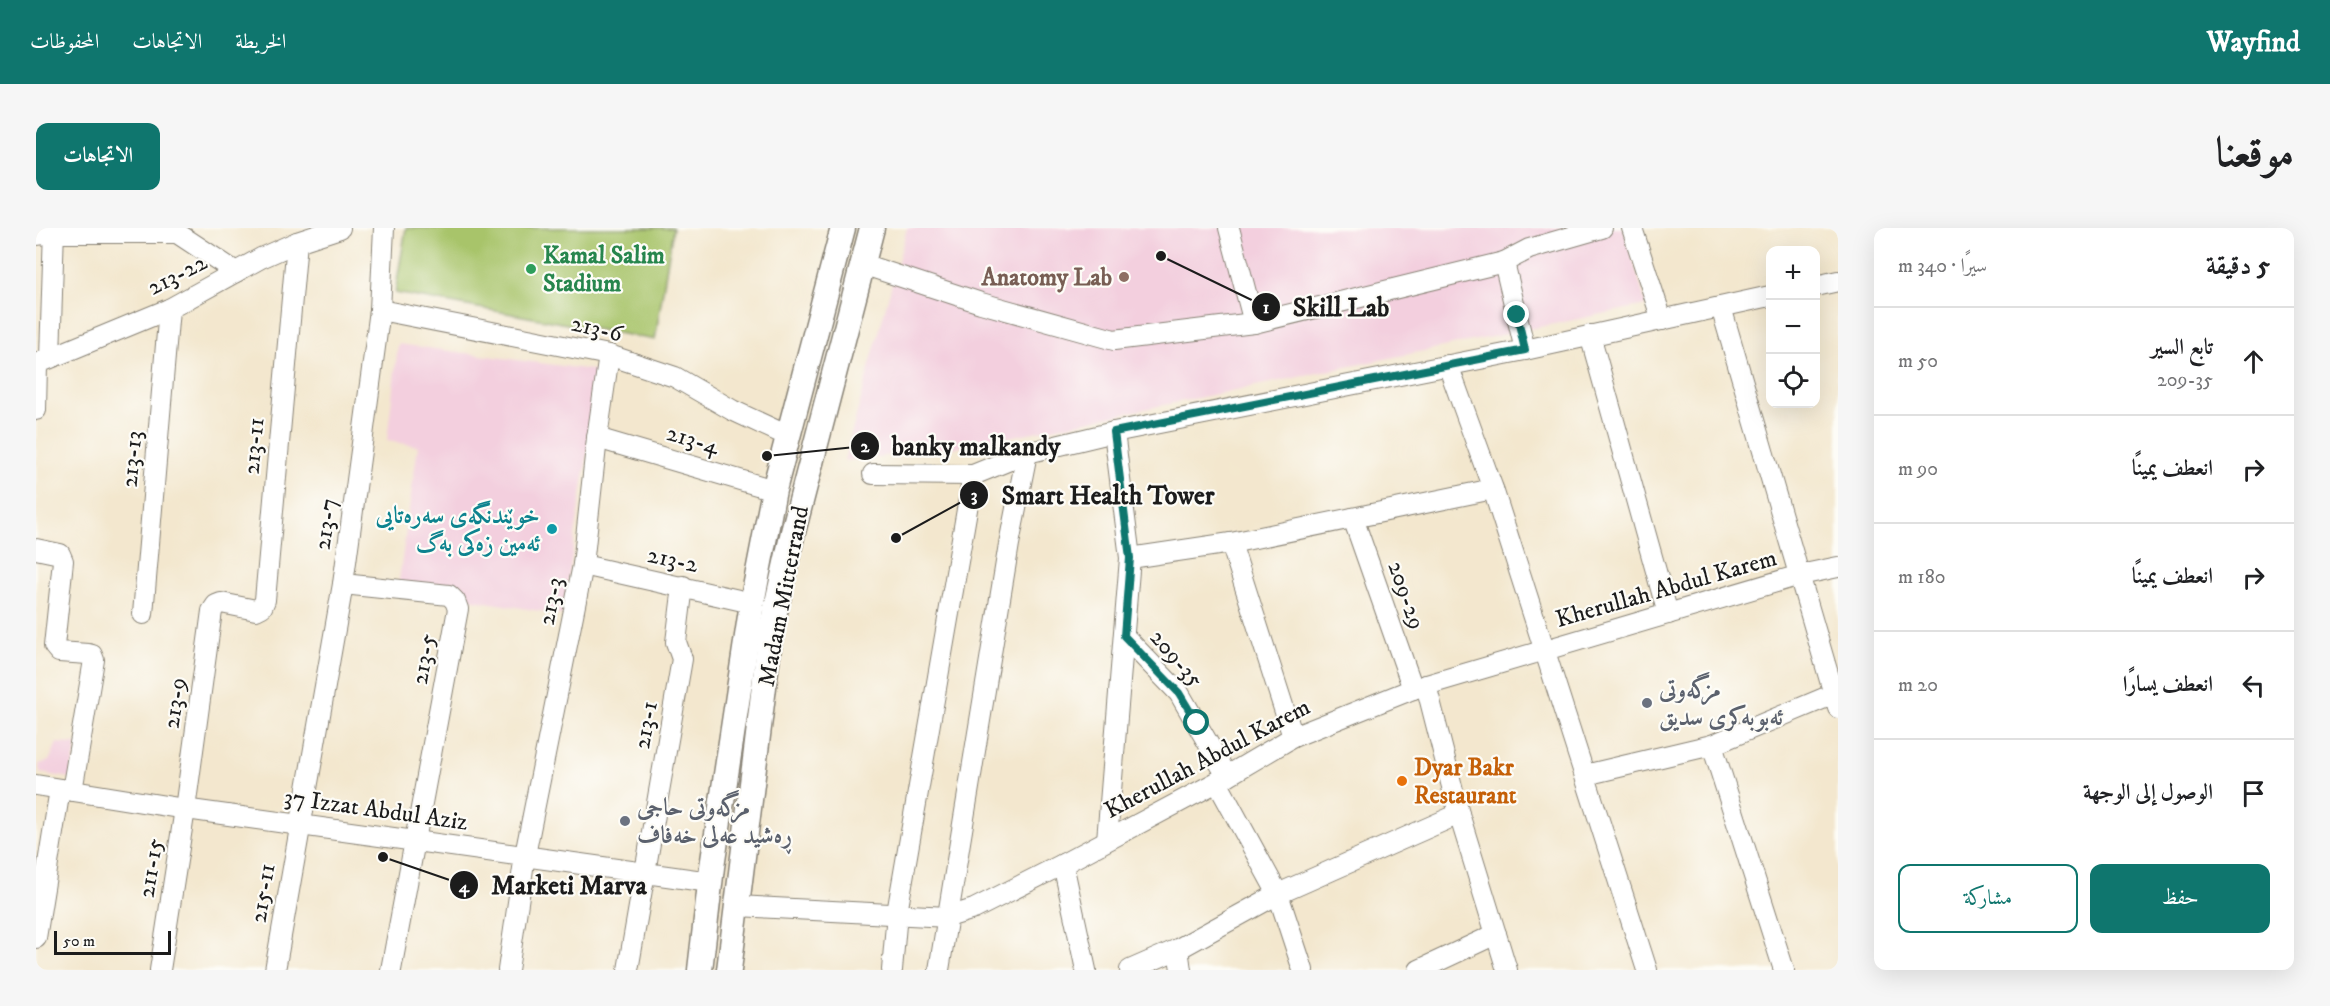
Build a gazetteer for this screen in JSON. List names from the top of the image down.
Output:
{
  "streets": {
    "main road": ["Madam Mitterrand"],
    "street": [
      "213-22",
      "213-6",
      "213-4",
      "213-11",
      "213-13",
      "213-7",
      "213-2",
      "Kherullah Abdul Karem",
      "209-29",
      "213-3",
      "209-35",
      "213-5",
      "213-9",
      "213-1",
      "37 Izzat Abdul Aziz",
      "211-15",
      "215-11"
    ]
  },
  "crossings": [
    ["213-22", "213-11"],
    ["213-22", "213-13"],
    ["213-6", "213-7"],
    ["213-6", "Madam Mitterrand"],
    ["213-6", "213-3"],
    ["213-4", "Madam Mitterrand"],
    ["213-4", "213-3"],
    ["213-11", "213-9"],
    ["213-7", "213-5"],
    ["213-7", "37 Izzat Abdul Aziz"],
    ["213-7", "215-11"],
    ["213-2", "Madam Mitterrand"],
    ["213-2", "213-3"],
    ["213-2", "213-1"],
    ["Kherullah Abdul Karem", "209-29"],
    ["Kherullah Abdul Karem", "Madam Mitterrand"],
    ["Kherullah Abdul Karem", "209-35"],
    ["Madam Mitterrand", "37 Izzat Abdul Aziz"],
    ["213-3", "37 Izzat Abdul Aziz"],
    ["213-5", "37 Izzat Abdul Aziz"],
    ["213-9", "37 Izzat Abdul Aziz"],
    ["213-9", "211-15"],
    ["213-1", "37 Izzat Abdul Aziz"],
    ["37 Izzat Abdul Aziz", "211-15"],
    ["37 Izzat Abdul Aziz", "215-11"]
  ],
  "places": [
    "Skill Lab",
    "Kamal Salim Stadium",
    "Anatomy Lab",
    "banky malkandy",
    "خوێندنگەی سەرەتایی ئەمین زەکی بەگ",
    "Smart Health Tower",
    "مزگەوتی ئەبوبەکری سدیق",
    "Dyar Bakr Restaurant",
    "مزگەوتی حاجی ڕەشید عەلی خەفاف",
    "Marketi Marva"
  ],
  "scale_bar": "50 m",
  "page": {
    "header": "Wayfind",
    "nav": ["الخريطة", "الاتجاهات", "المحفوظات"],
    "title": "موقعنا",
    "buttons": [
      "الاتجاهات",
      ["حفظ", "مشاركة"]
    ],
    "heading": ["5 دقيقة", "سيرًا · 340 m"],
    "map_buttons": ["+", "−"],
    "list": [
      ["تابع السير", "209-35", "50 m"],
      ["انعطف يمينًا", "90 m"],
      ["انعطف يمينًا", "180 m"],
      ["انعطف يسارًا", "20 m"],
      "الوصول إلى الوجهة"
    ],
    "scale": "50 m"
  }
}
